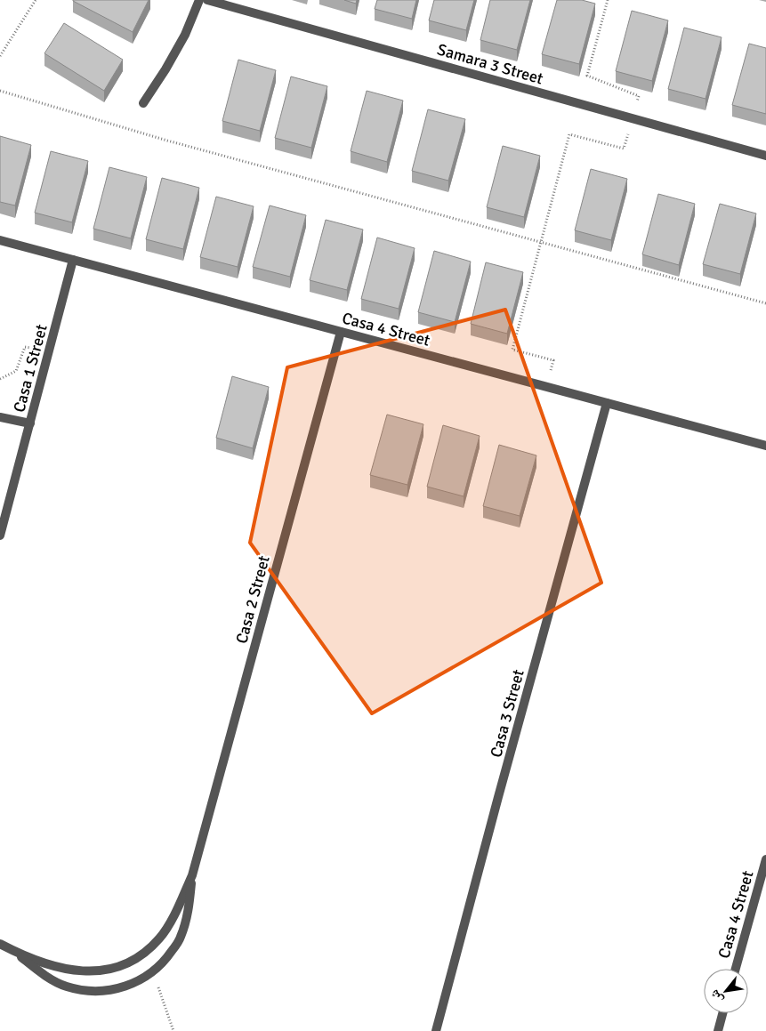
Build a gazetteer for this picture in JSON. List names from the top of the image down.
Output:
{
  "streets": {
    "street": [
      "Samara 3 Street",
      "Casa 4 Street",
      "Casa 1 Street",
      "Casa 2 Street",
      "Casa 3 Street"
    ]
  },
  "crossings": [
    ["Casa 4 Street", "Casa 1 Street"],
    ["Casa 4 Street", "Casa 2 Street"],
    ["Casa 4 Street", "Casa 3 Street"]
  ],
  "north": "bottom left"
}
